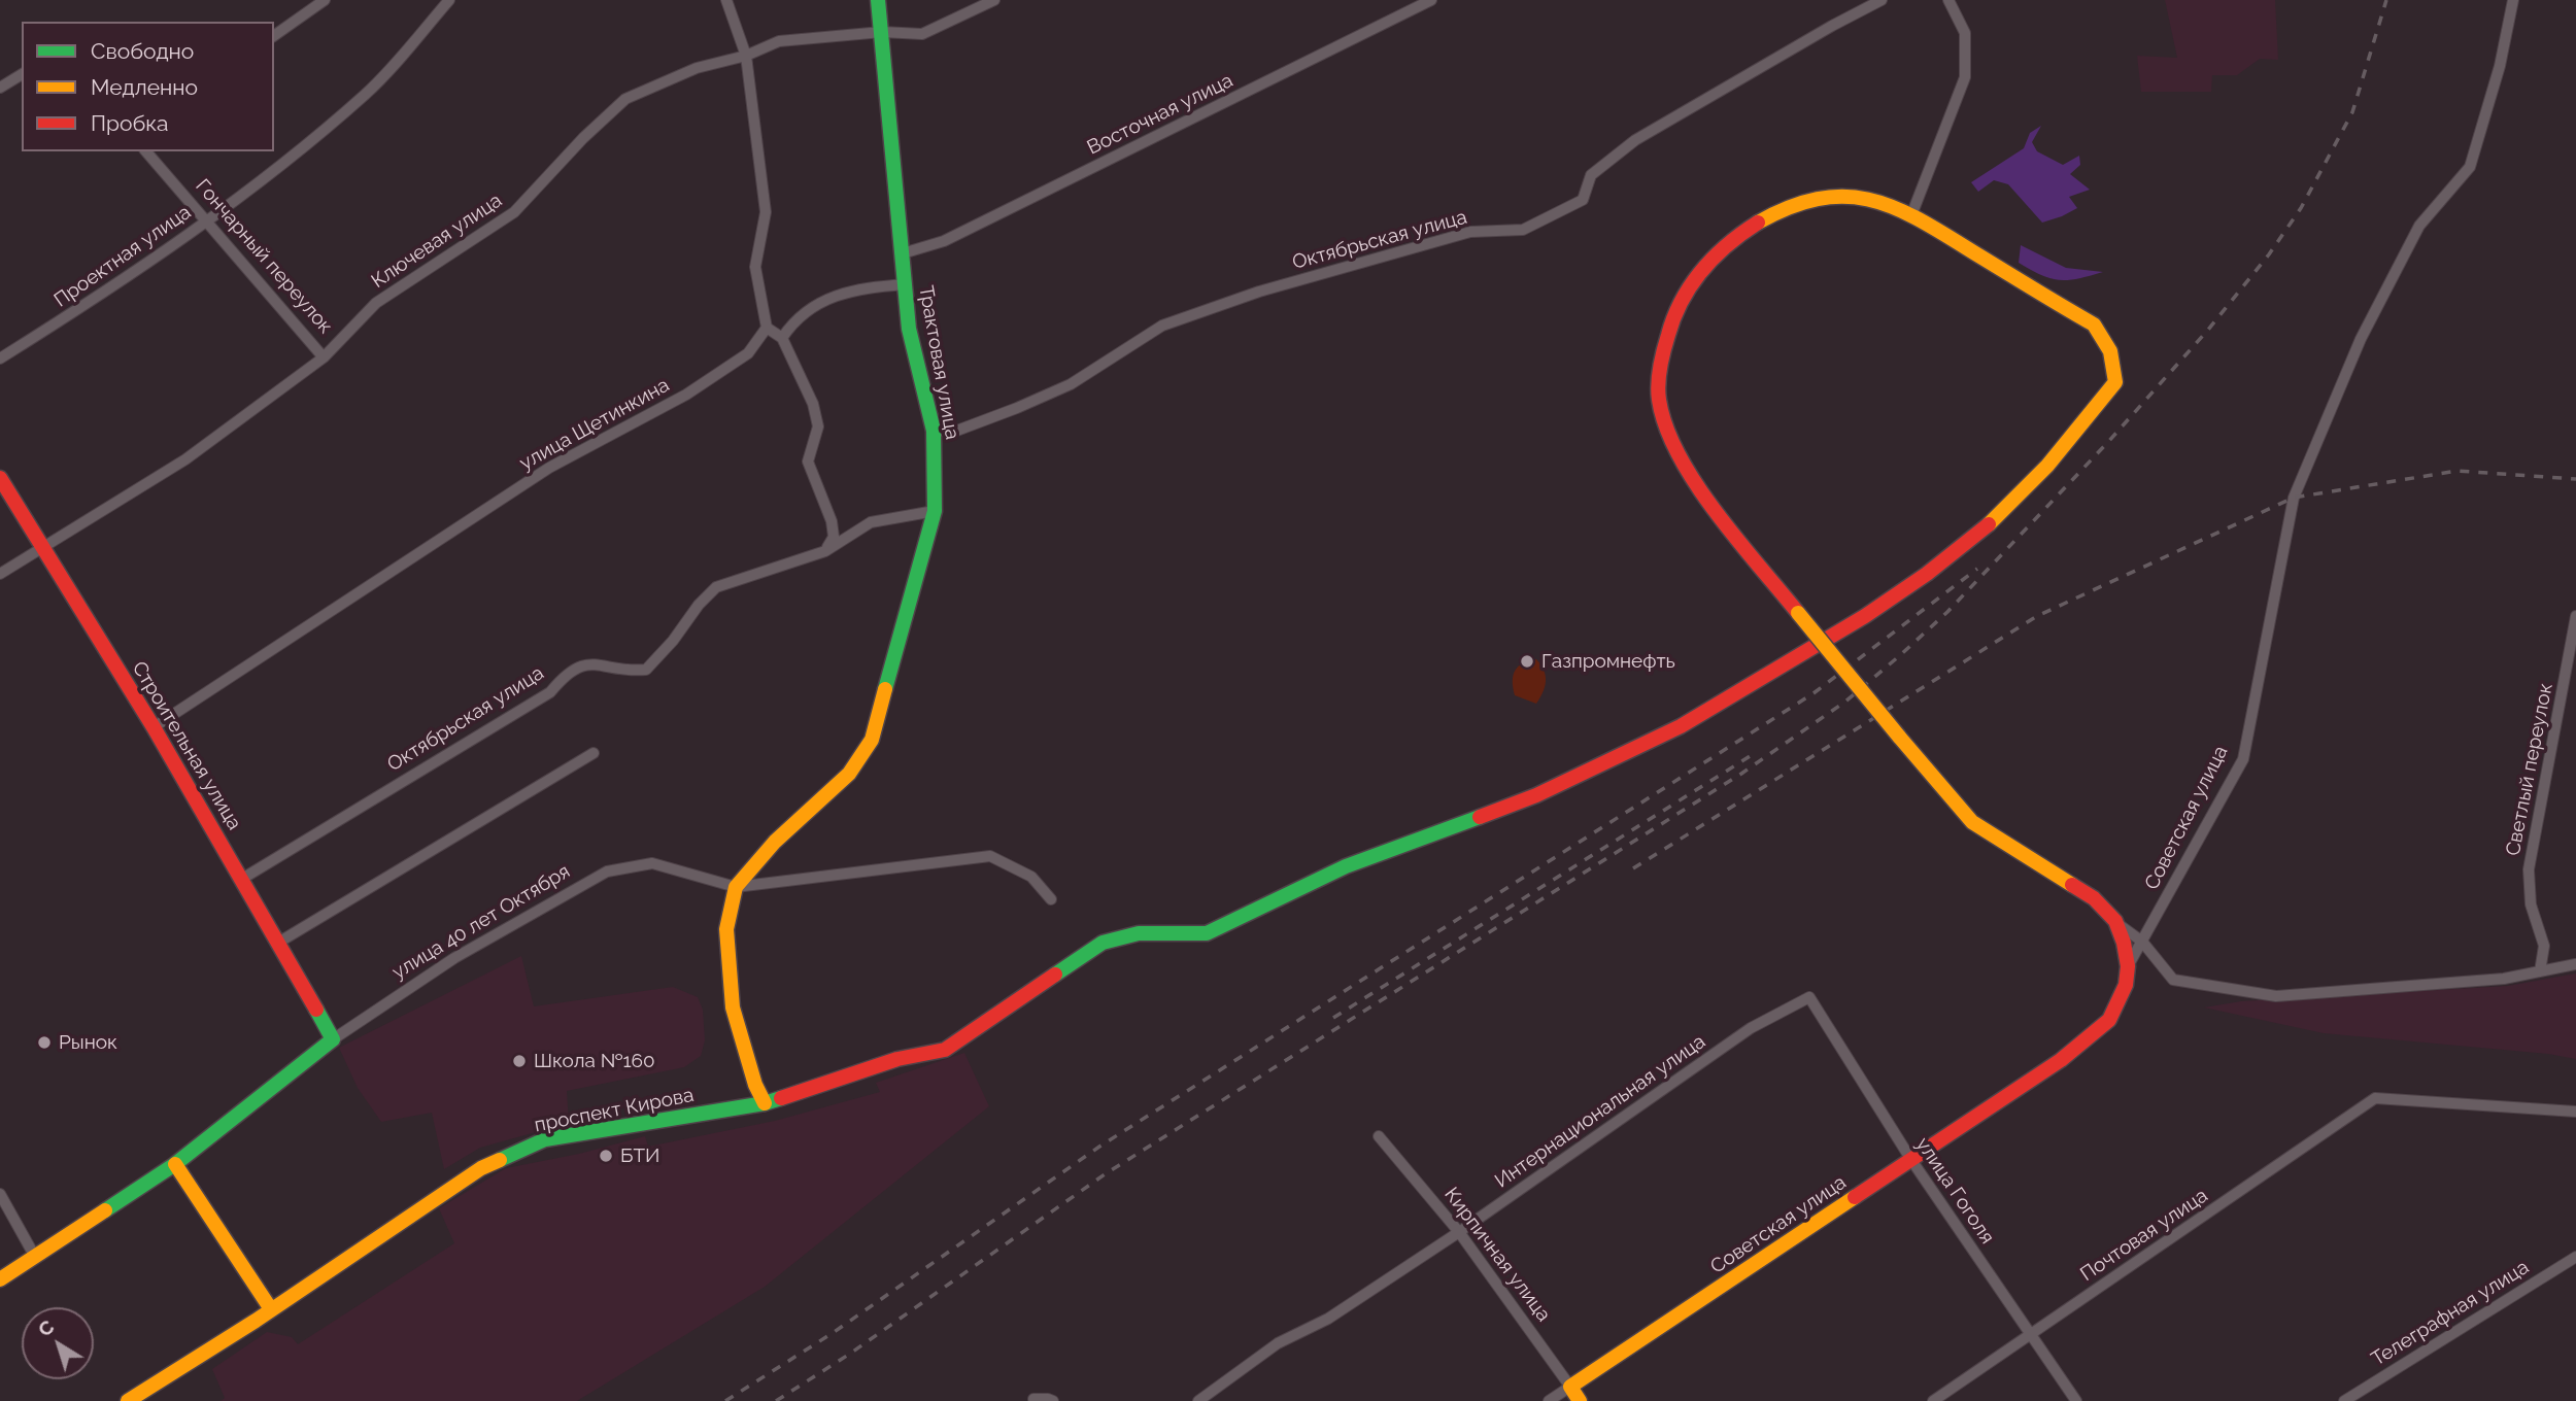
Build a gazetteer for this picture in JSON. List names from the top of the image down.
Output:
{
  "streets": {
    "street": [
      "Восточная улица",
      "Октябрьская улица",
      "Ключевая улица",
      "Проектная улица",
      "Гончарный переулок",
      "Трактовая улица",
      "улица Щетинкина",
      "Строительная улица",
      "Светлый переулок",
      "Советская улица",
      "улица 40 лет Октября",
      "проспект Кирова",
      "Интернациональная улица",
      "улица Гоголя",
      "Почтовая улица",
      "Кирпичная улица",
      "Телеграфная улица"
    ]
  },
  "crossings": [
    ["Восточная улица", "Трактовая улица"],
    ["Октябрьская улица", "Трактовая улица"],
    ["Октябрьская улица", "Строительная улица"],
    ["Ключевая улица", "Гончарный переулок"],
    ["Ключевая улица", "Трактовая улица"],
    ["Ключевая улица", "Строительная улица"],
    ["Проектная улица", "Гончарный переулок"],
    ["Трактовая улица", "улица 40 лет Октября"],
    ["улица Щетинкина", "Строительная улица"],
    ["Строительная улица", "улица 40 лет Октября"],
    ["Советская улица", "улица Гоголя"],
    ["Советская улица", "Кирпичная улица"],
    ["Интернациональная улица", "улица Гоголя"],
    ["Интернациональная улица", "Кирпичная улица"],
    ["улица Гоголя", "Почтовая улица"]
  ],
  "places": [
    "Газпромнефть",
    "Рынок",
    "Школа №160",
    "БТИ"
  ],
  "legend": ["Свободно", "Медленно", "Пробка"],
  "north": "top left"
}
